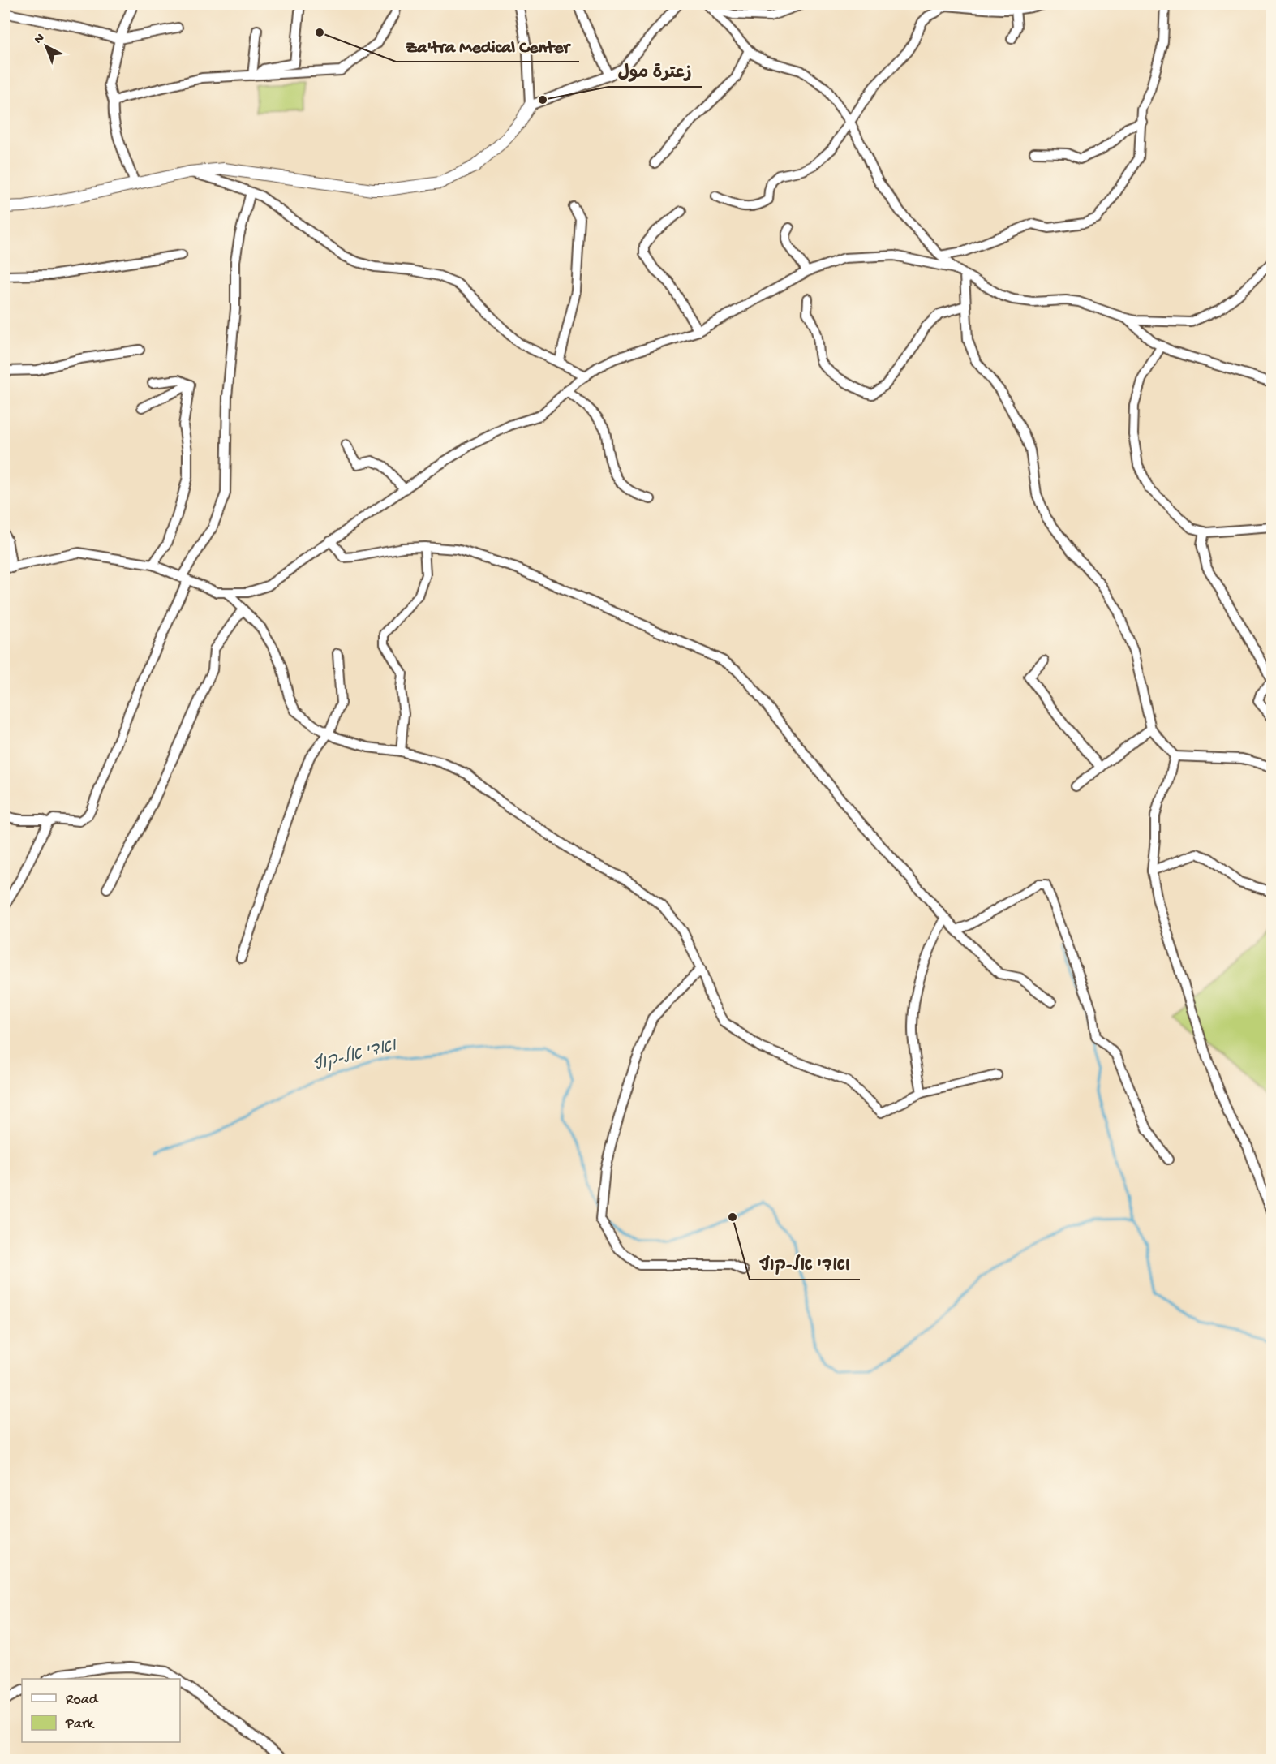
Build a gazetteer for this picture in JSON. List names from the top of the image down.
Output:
{
  "water": ["ואדי אל-קוף"],
  "places": ["Za'tra Medical Center", "زعترة مول", "ואדי אל-קוף"],
  "legend": ["Road", "Park"],
  "north": "top left"
}
